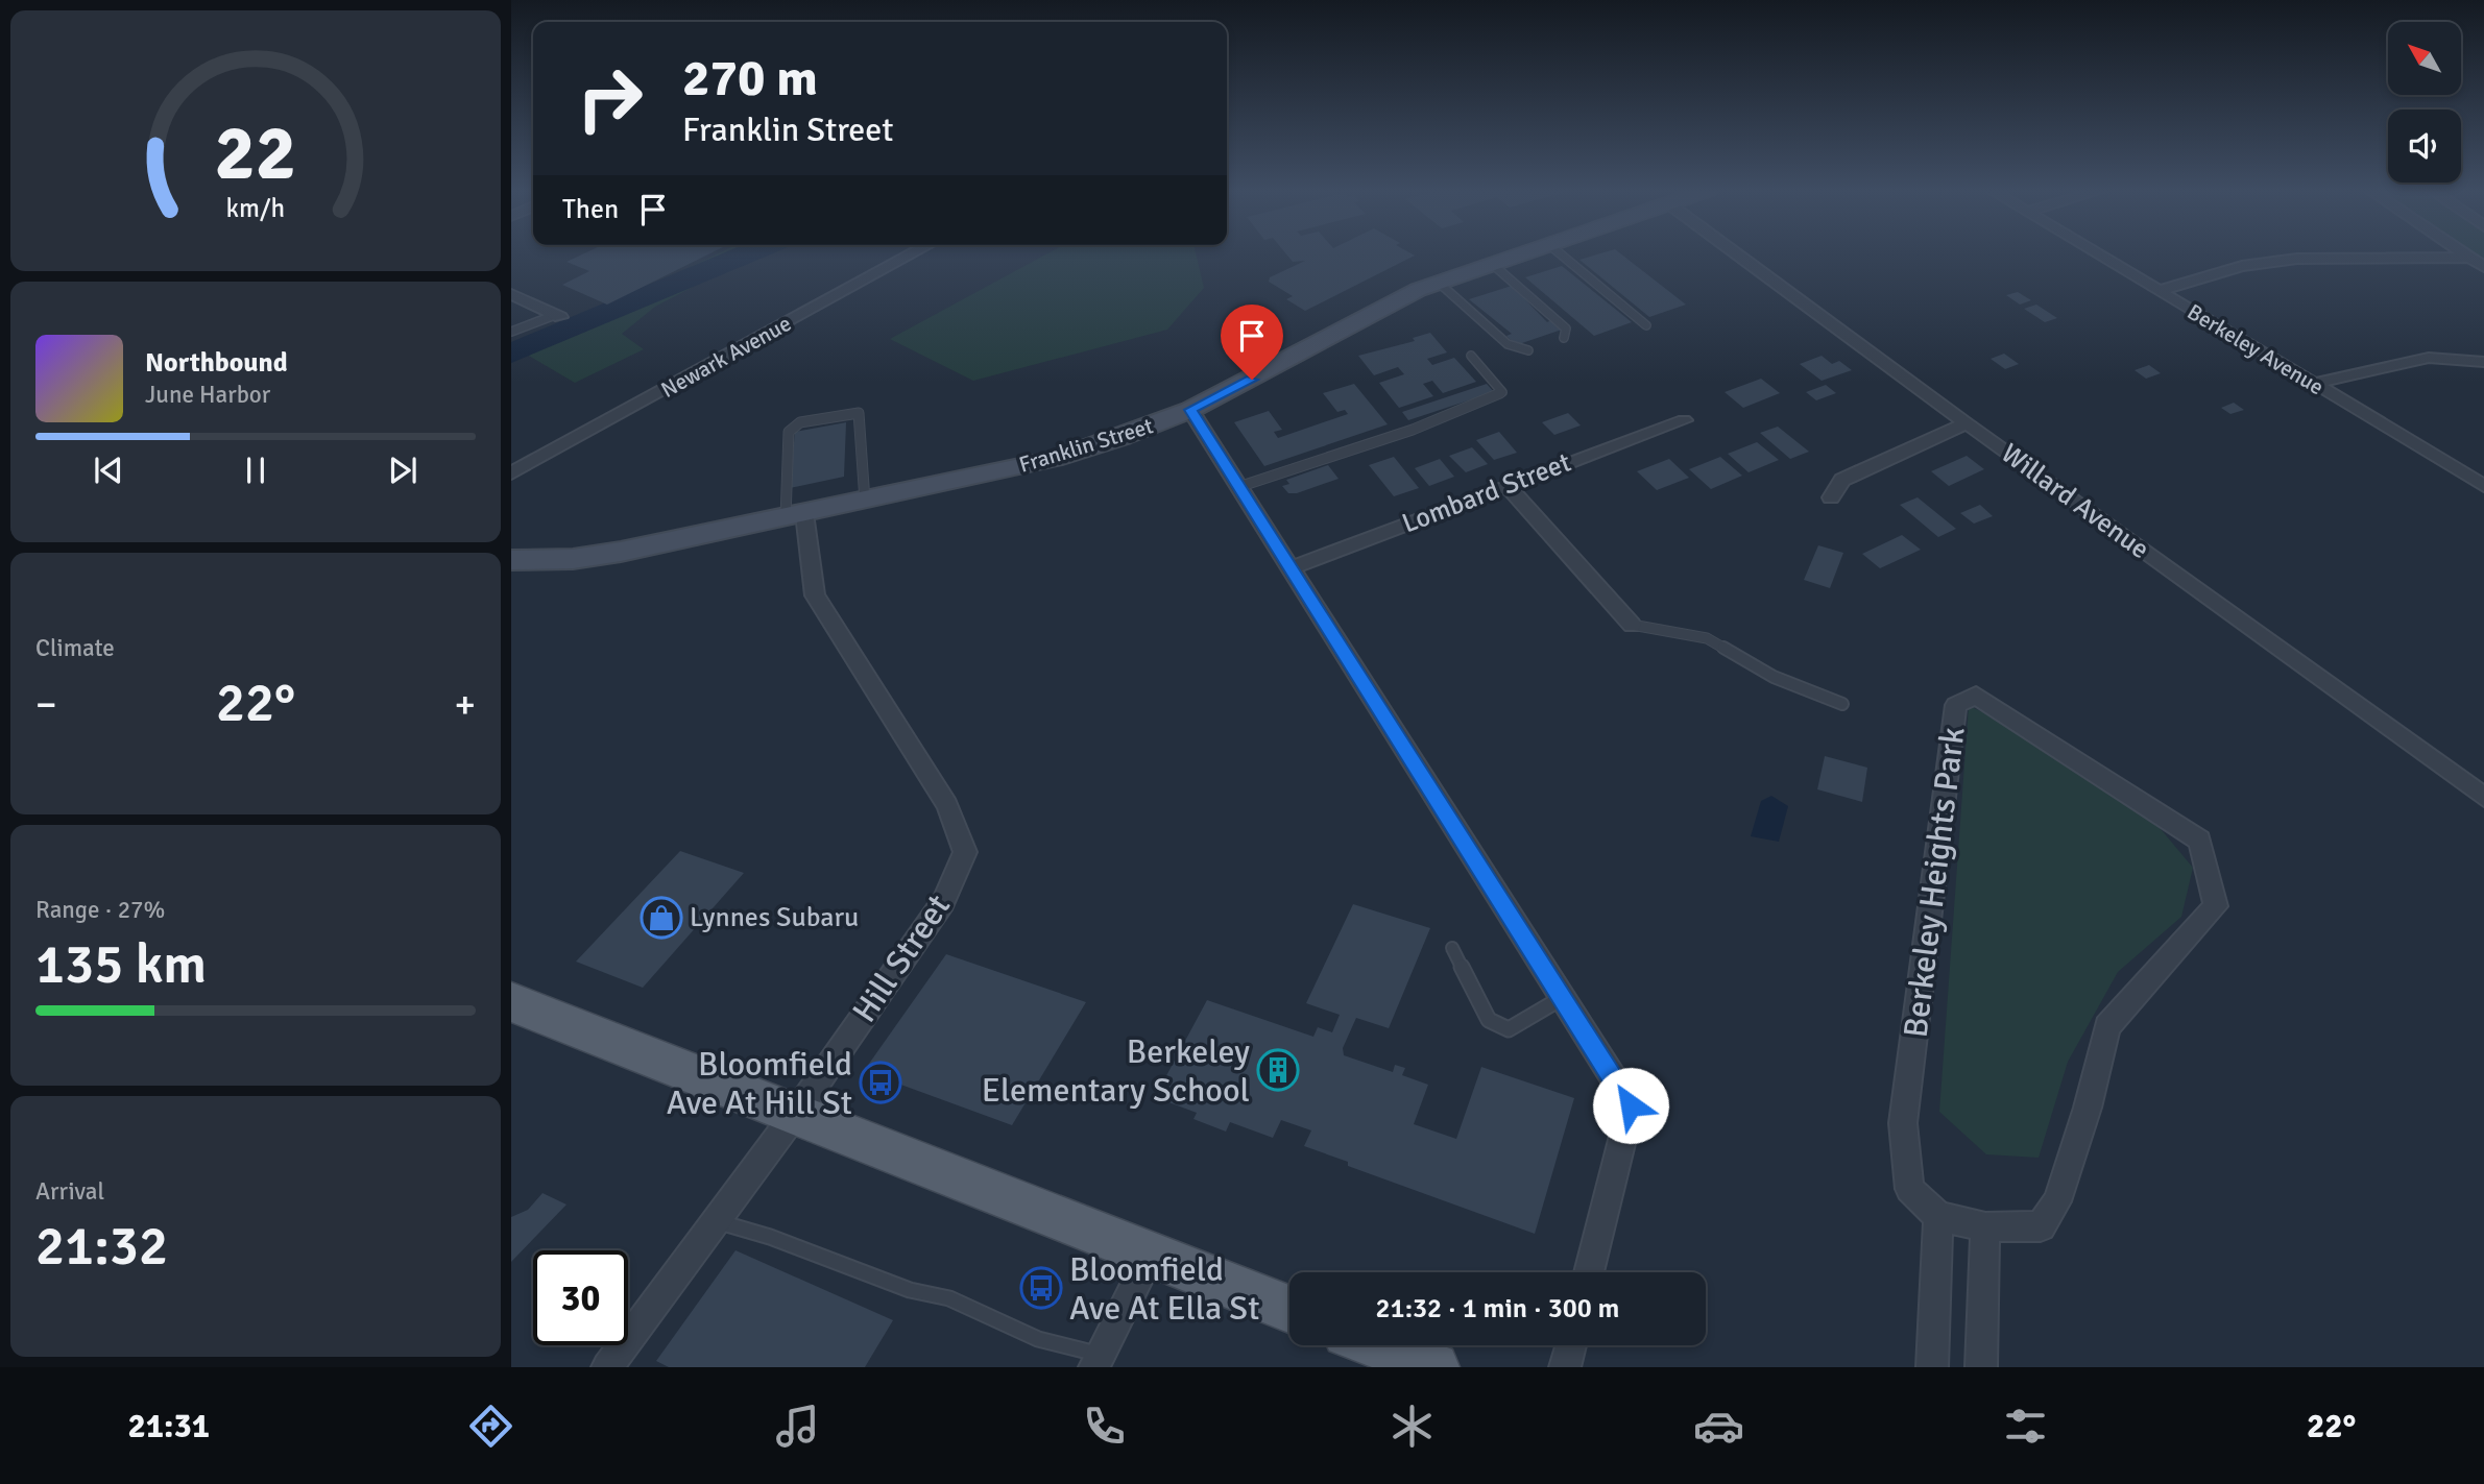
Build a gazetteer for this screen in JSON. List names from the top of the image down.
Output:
{
  "streets": {
    "main road": ["Franklin Street"],
    "street": [
      "Berkeley Avenue",
      "Newark Avenue",
      "Lombard Street",
      "Willard Avenue",
      "Berkeley Heights Park",
      "Hill Street"
    ]
  },
  "crossings": [
    ["Franklin Street", "Hill Street"]
  ],
  "places": {
    "shop": ["Lynnes Subaru"],
    "building": ["Berkeley Elementary School"],
    "bus stop": ["Bloomfield Ave At Hill St", "Bloomfield Ave At Ella St"]
  },
  "north": "top left",
  "page": {
    "turn": ["270 m", "Franklin Street"],
    "then": "Then",
    "song": ["Northbound", "June Harbor"],
    "tile": [
      "Climate",
      ["Range · 27%", "135 km"],
      ["Arrival", "21:32"]
    ],
    "heat": ["−", "22°", "+"],
    "limit": "30",
    "trip": "21:32 · 1 min · 300 m",
    "tabs": ["21:31", "22°"],
    "gauge": ["22", "km/h"]
  }
}
